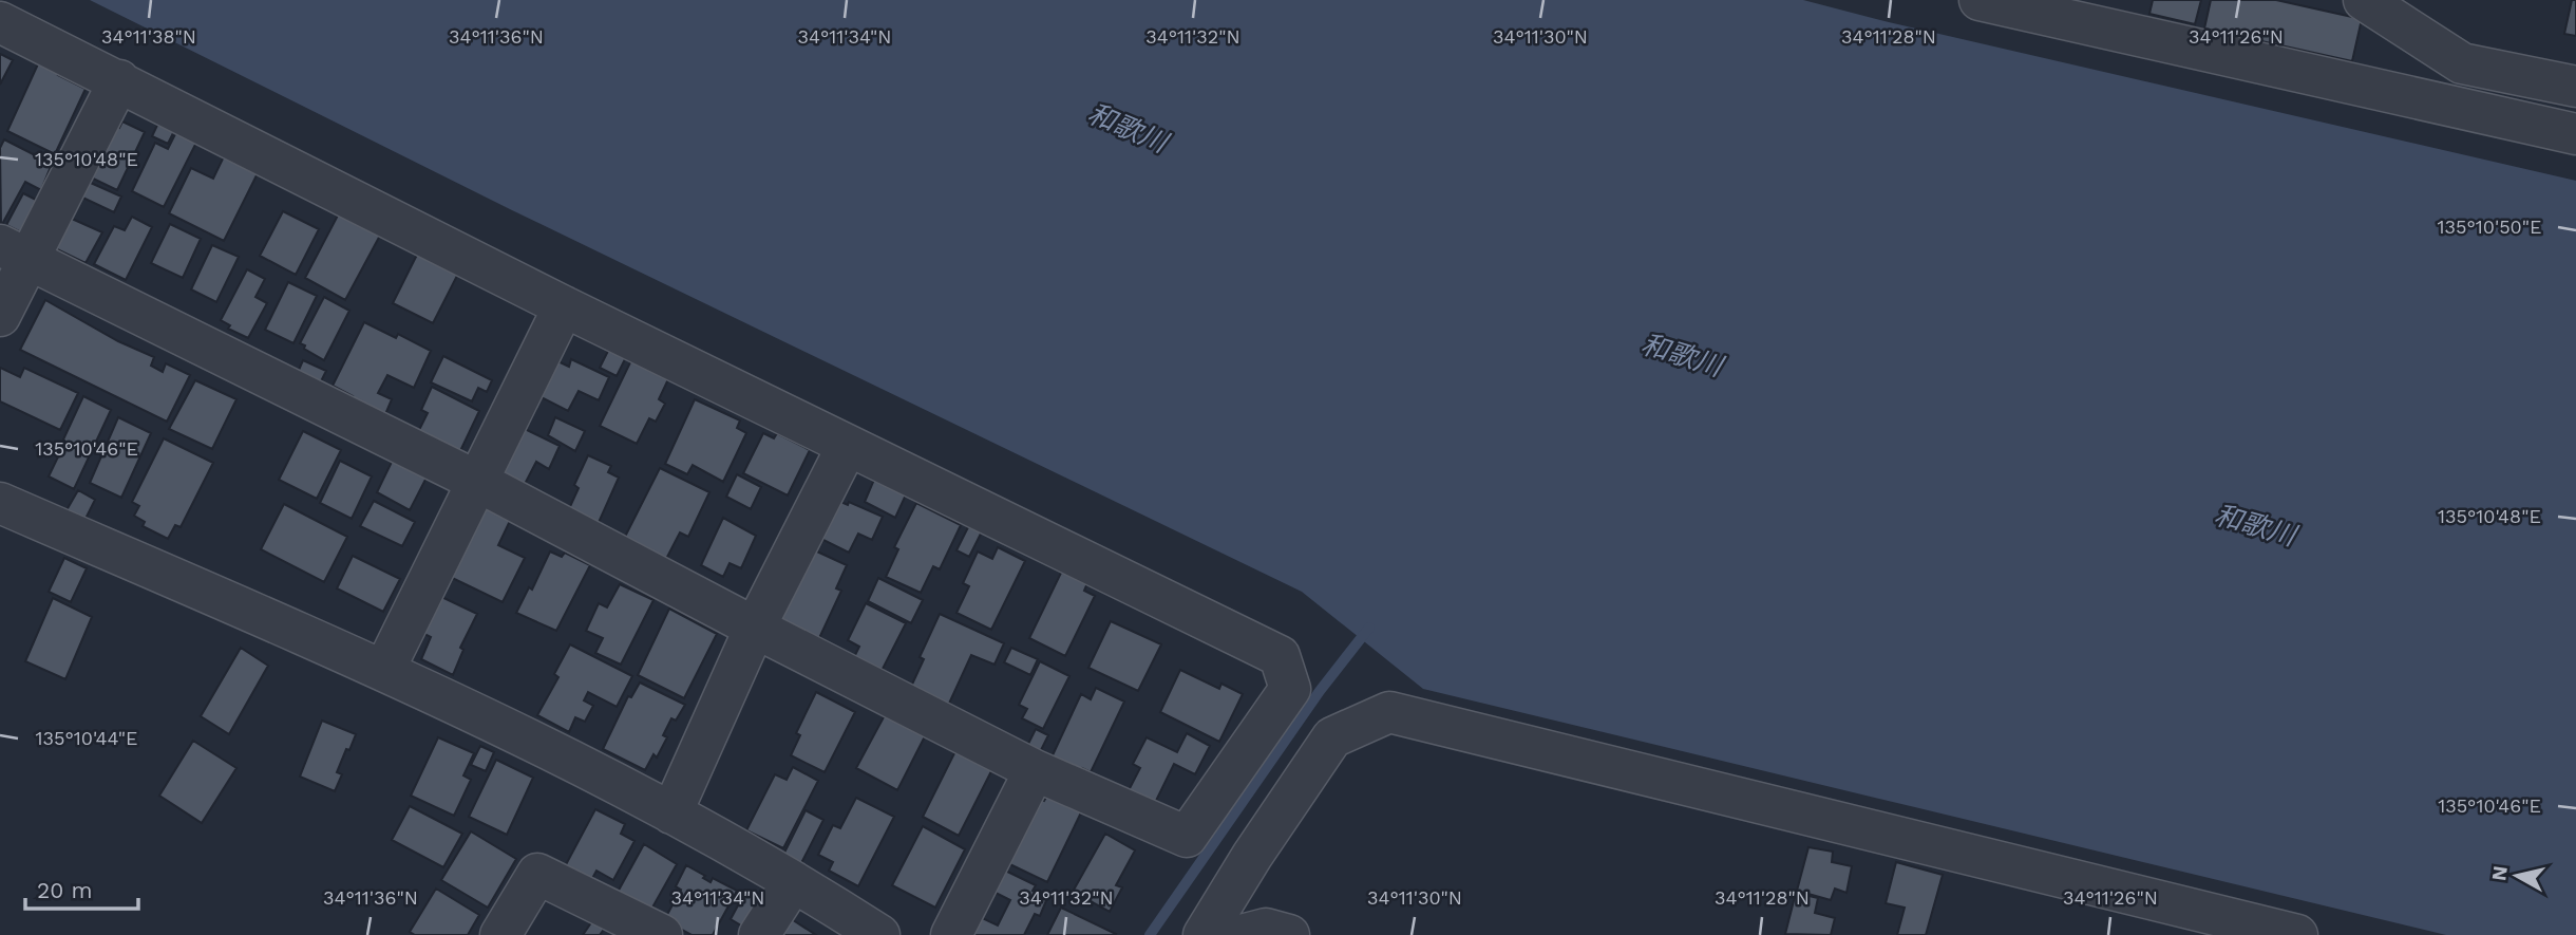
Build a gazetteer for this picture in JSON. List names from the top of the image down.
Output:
{
  "water": ["和歌川"],
  "scale_bar": "20 m",
  "north": "left",
  "coordinates": [
    "34°11'38\"N",
    "34°11'36\"N",
    "34°11'34\"N",
    "34°11'32\"N",
    "34°11'30\"N",
    "34°11'28\"N",
    "34°11'26\"N",
    "135°10'48\"E",
    "135°10'50\"E",
    "135°10'46\"E",
    "135°10'44\"E"
  ]
}
